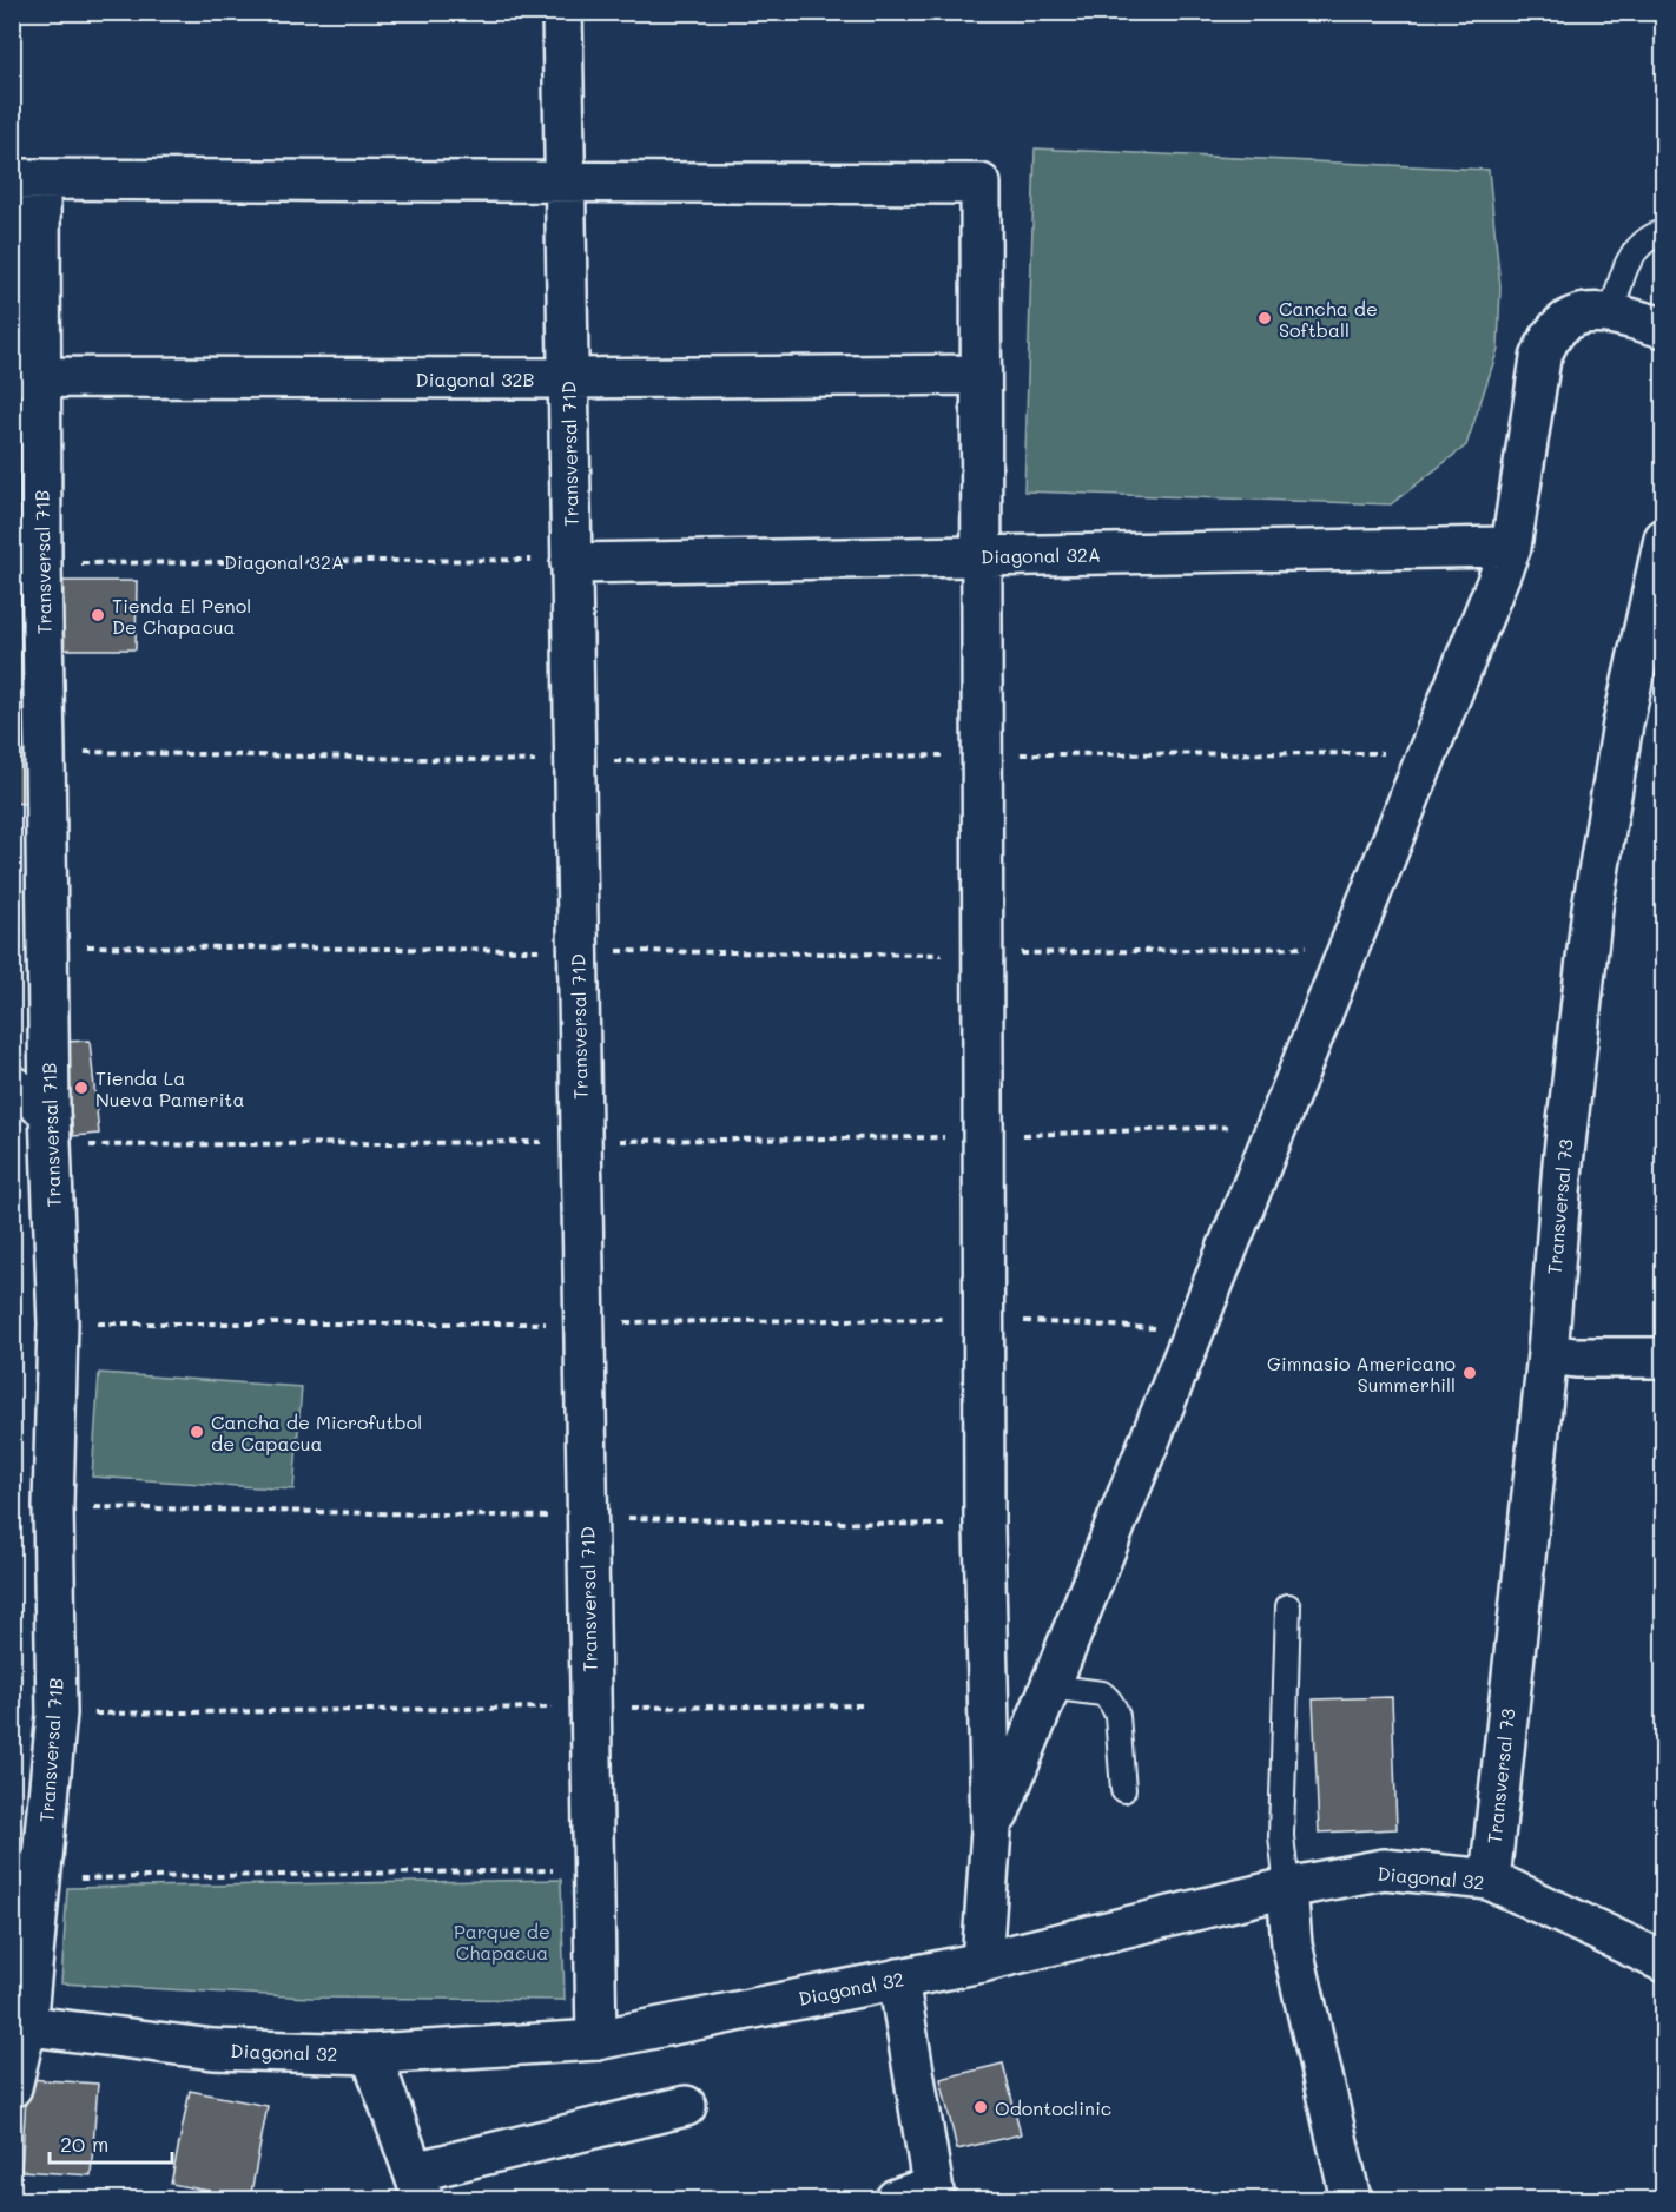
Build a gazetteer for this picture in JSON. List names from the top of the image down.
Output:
{
  "streets": {
    "street": [
      "Diagonal 32B",
      "Transversal 71D",
      "Diagonal 32A",
      "Transversal 71B",
      "Transversal 73",
      "Diagonal 32"
    ]
  },
  "crossings": [
    ["Diagonal 32B", "Transversal 71D"],
    ["Diagonal 32B", "Transversal 71B"],
    ["Transversal 71D", "Diagonal 32A"],
    ["Transversal 71D", "Diagonal 32"],
    ["Diagonal 32A", "Transversal 71B"],
    ["Transversal 71B", "Diagonal 32"],
    ["Transversal 73", "Diagonal 32"]
  ],
  "parks": ["Parque de Chapacua"],
  "places": [
    "Cancha de Softball",
    "Tienda El Penol De Chapacua",
    "Tienda La Nueva Pamerita",
    "Gimnasio Americano Summerhill",
    "Cancha de Microfutbol de Capacua",
    "Odontoclinic"
  ],
  "scale_bar": "20 m"
}
